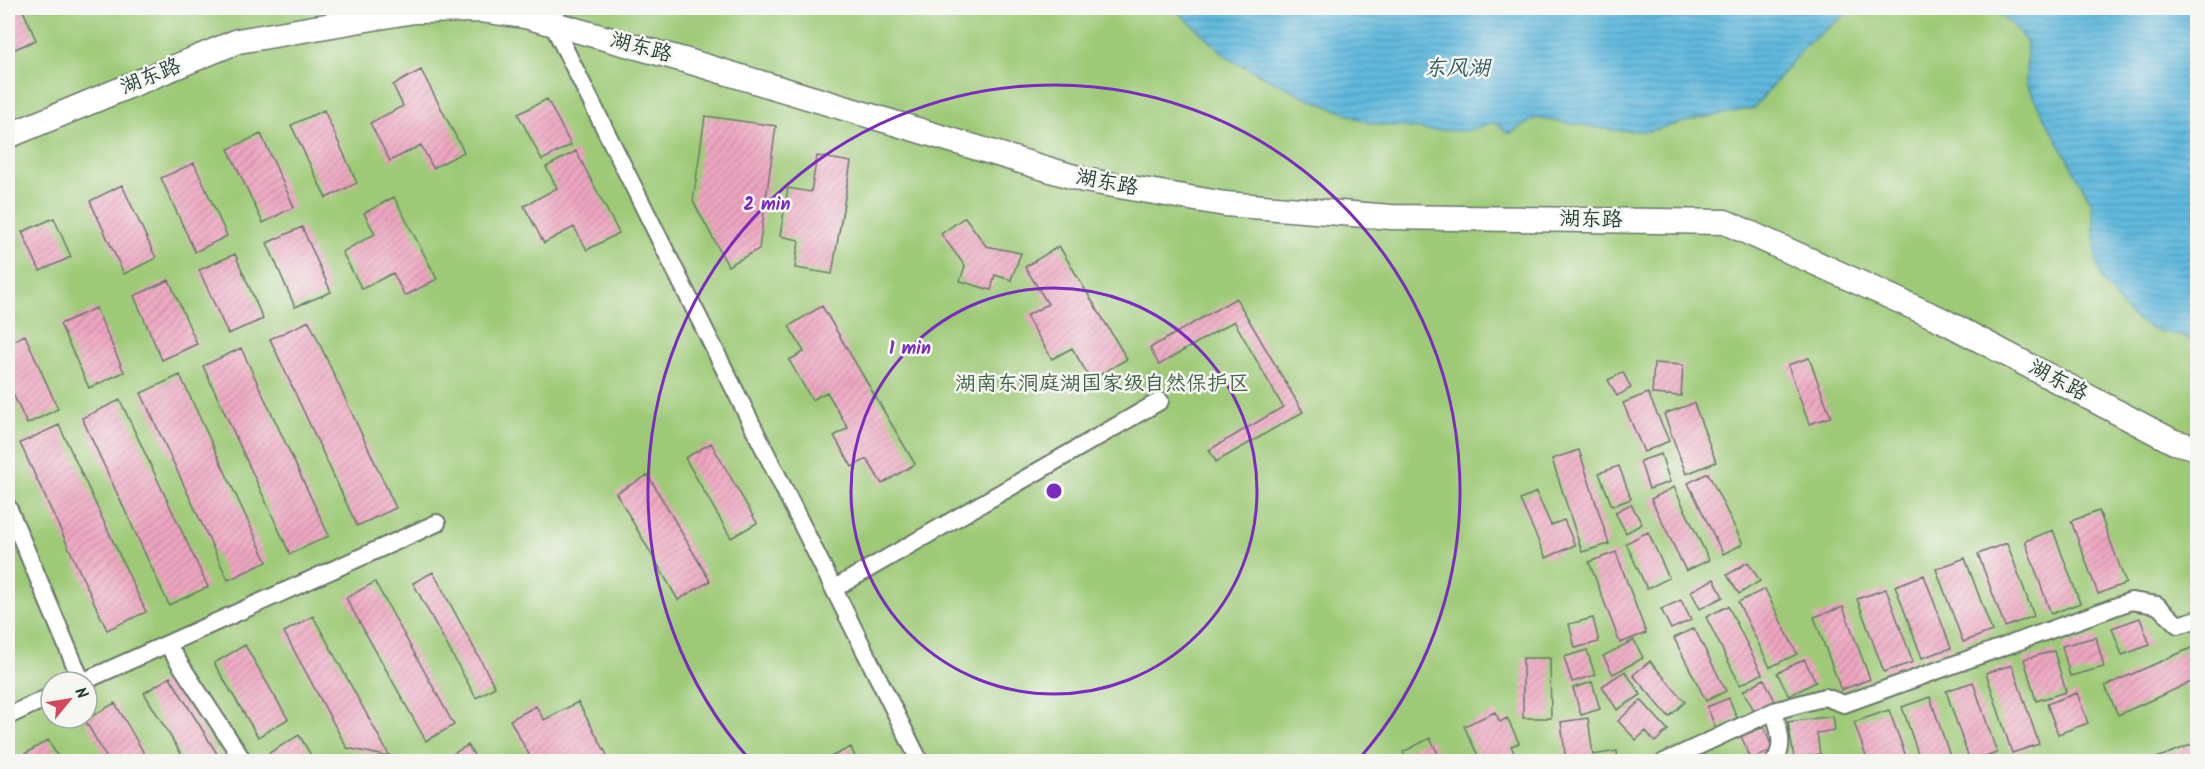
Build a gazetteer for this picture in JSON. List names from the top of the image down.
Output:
{
  "streets": {
    "street": ["湖东路"]
  },
  "water": ["东风湖"],
  "parks": ["湖南东洞庭湖国家级自然保护区"],
  "north": "top right",
  "rings": ["2 min", "1 min"]
}
